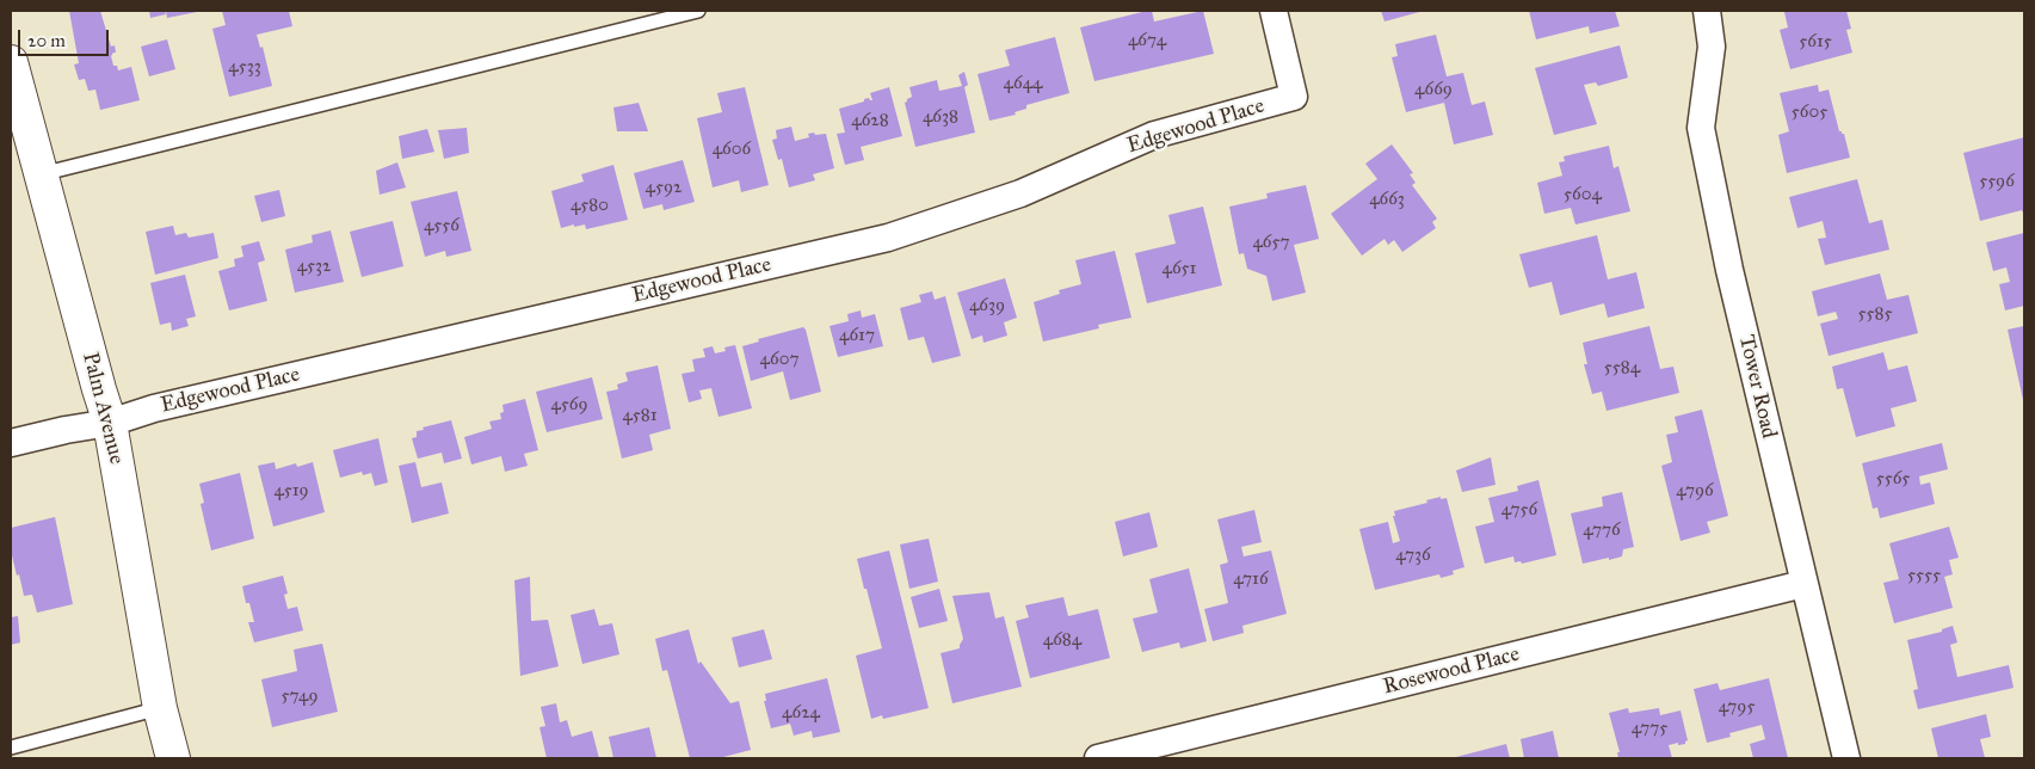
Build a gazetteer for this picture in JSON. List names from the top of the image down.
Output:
{
  "streets": {
    "street": [
      "Edgewood Place",
      "Tower Road",
      "Palm Avenue",
      "Rosewood Place"
    ]
  },
  "crossings": [
    ["Edgewood Place", "Palm Avenue"],
    ["Tower Road", "Rosewood Place"]
  ],
  "house_numbers": [
    "4674",
    "5615",
    "4533",
    "4644",
    "4669",
    "5605",
    "4638",
    "4628",
    "4606",
    "5596",
    "4592",
    "5604",
    "4663",
    "4580",
    "4556",
    "4657",
    "4532",
    "4651",
    "4639",
    "5585",
    "4617",
    "4607",
    "5584",
    "4569",
    "4581",
    "5565",
    "4519",
    "4796",
    "4756",
    "4776",
    "4736",
    "5555",
    "4716",
    "4684",
    "5749",
    "4795",
    "4624",
    "4775"
  ],
  "scale_bar": "20 m"
}
